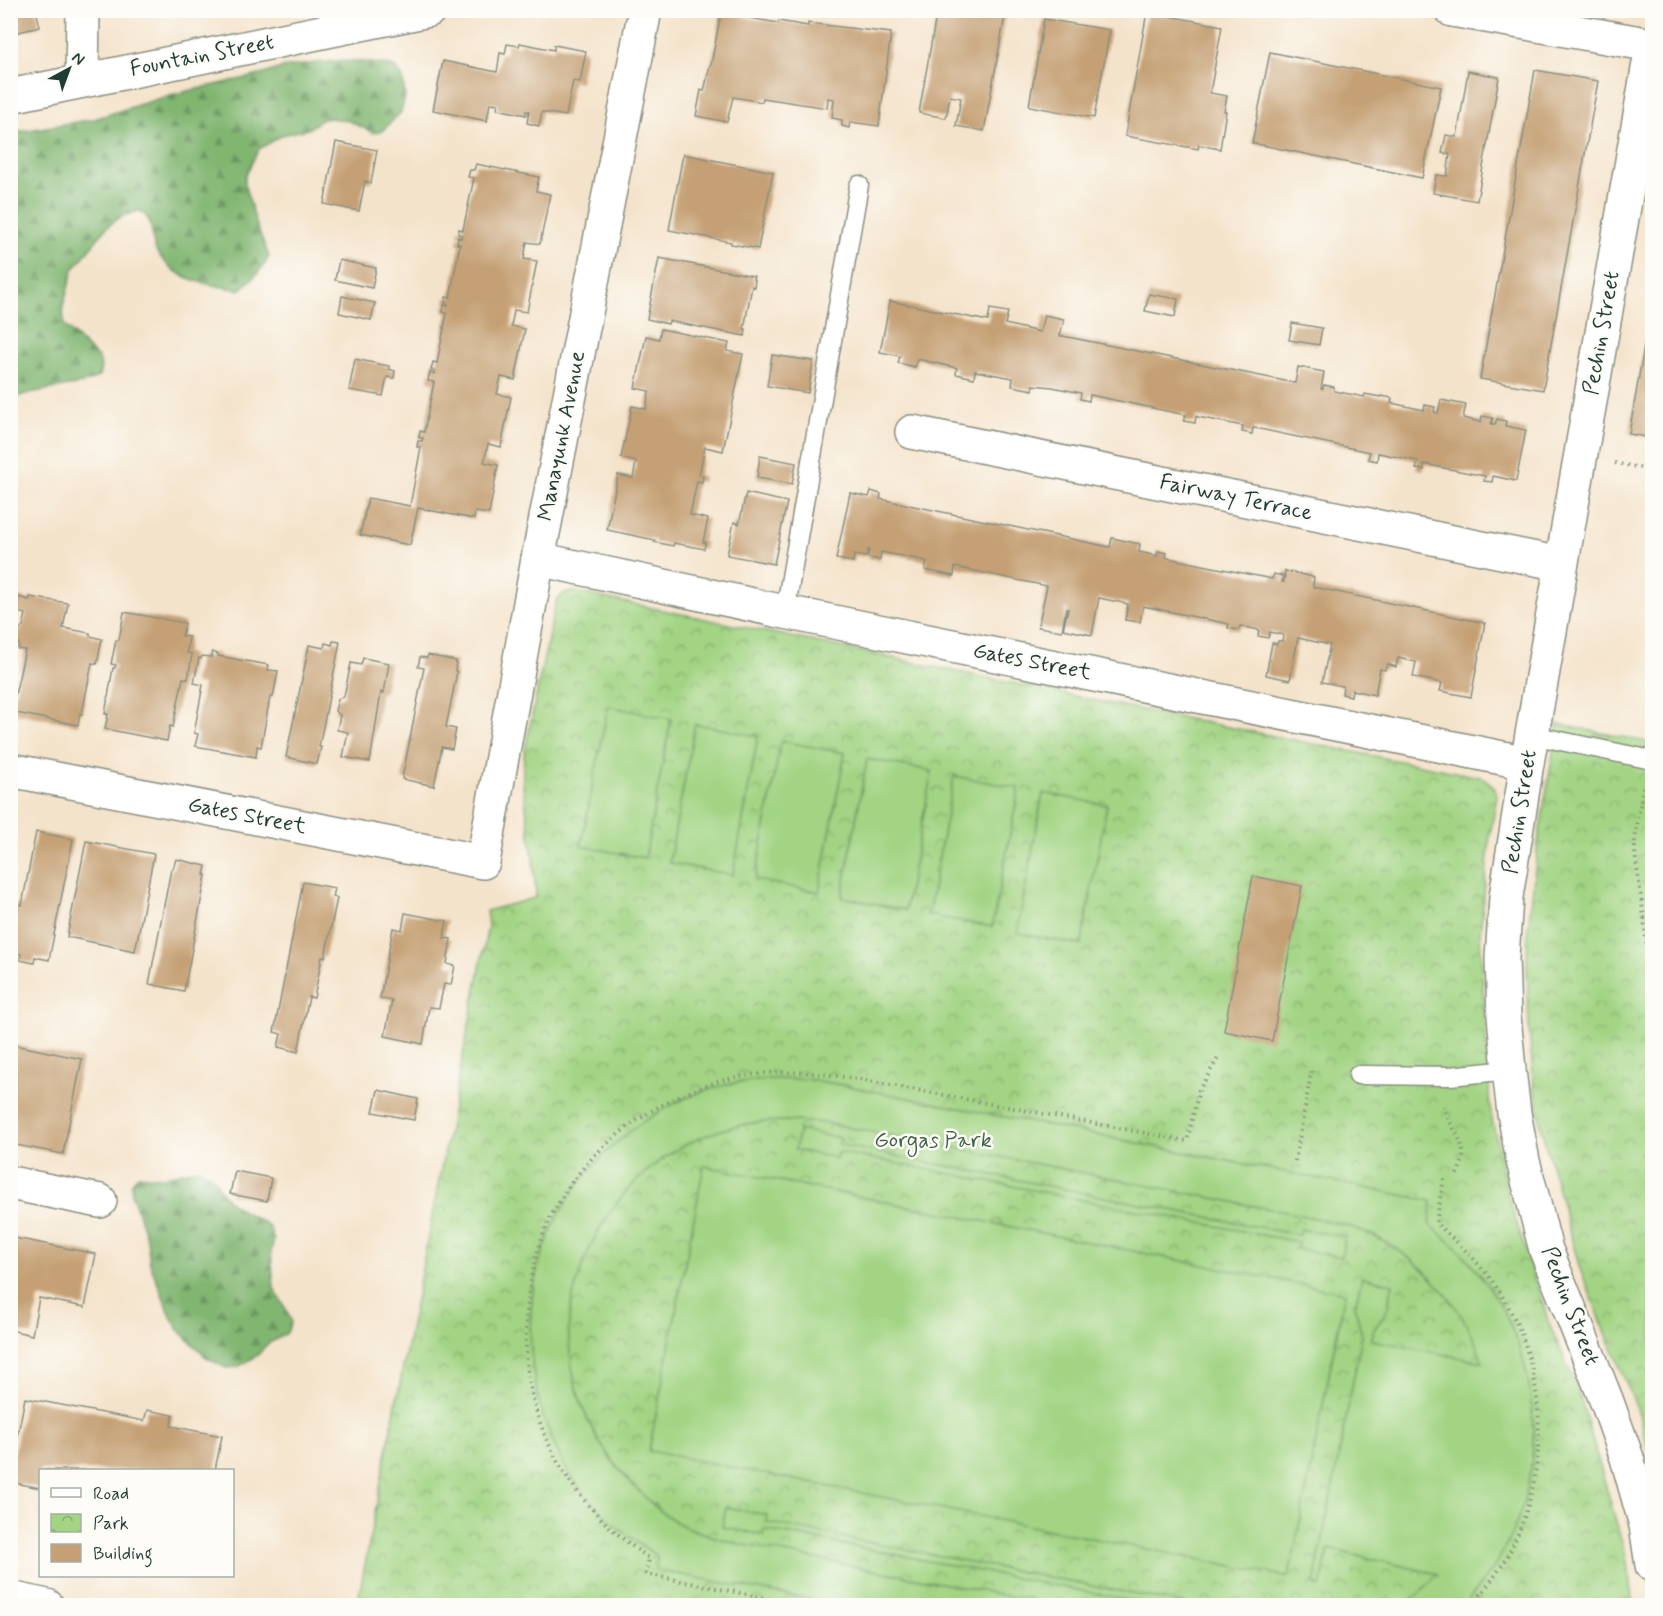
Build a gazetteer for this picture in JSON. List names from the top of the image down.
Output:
{
  "streets": {
    "street": [
      "Fountain Street",
      "Pechin Street",
      "Manayunk Avenue",
      "Fairway Terrace",
      "Gates Street"
    ]
  },
  "crossings": [
    ["Pechin Street", "Fairway Terrace"],
    ["Pechin Street", "Gates Street"],
    ["Manayunk Avenue", "Gates Street"]
  ],
  "parks": ["Gorgas Park"],
  "legend": ["Road", "Park", "Building"],
  "north": "top right"
}
